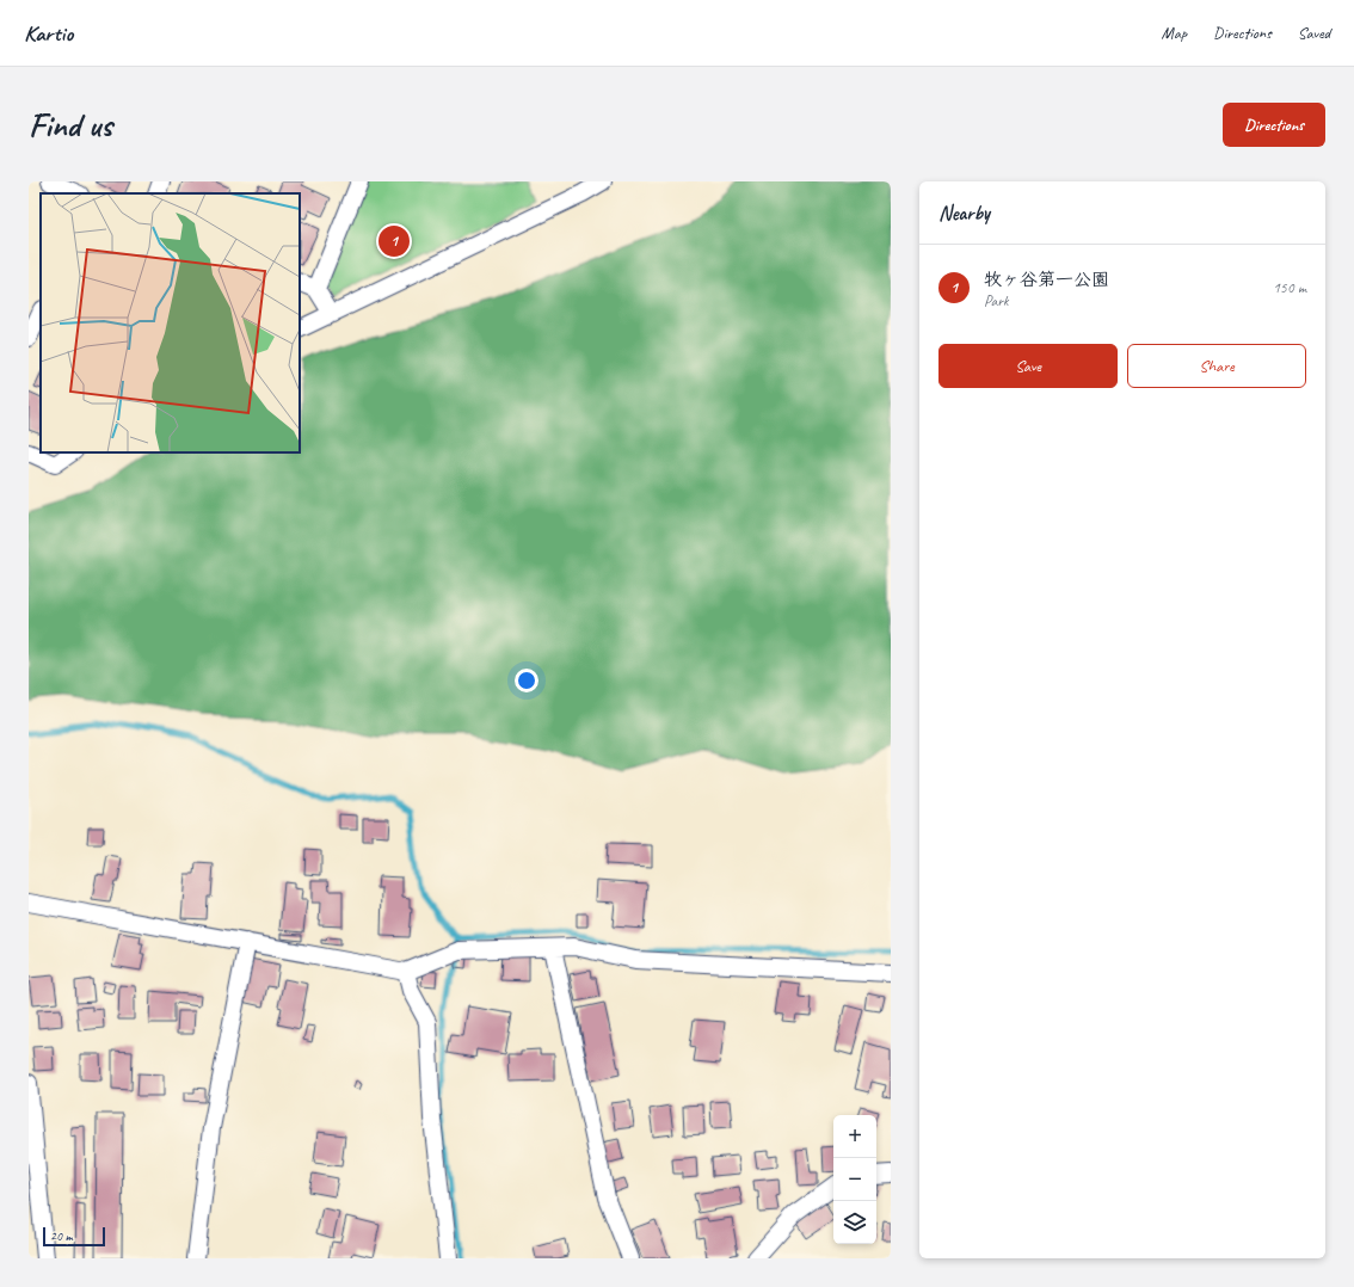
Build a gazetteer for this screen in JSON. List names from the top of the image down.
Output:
{
  "scale_bar": "20 m",
  "page": {
    "header": "Kartio",
    "nav": ["Map", "Directions", "Saved"],
    "buttons": [
      "Directions",
      ["Save", "Share"]
    ],
    "title": "Find us",
    "heading": "Nearby",
    "pins": "1",
    "list": [
      {
        "mark": "1",
        "name": "牧ヶ谷第一公園",
        "note": "Park",
        "value": "150 m"
      }
    ],
    "map_buttons": ["+", "−"],
    "scale": "20 m"
  }
}
